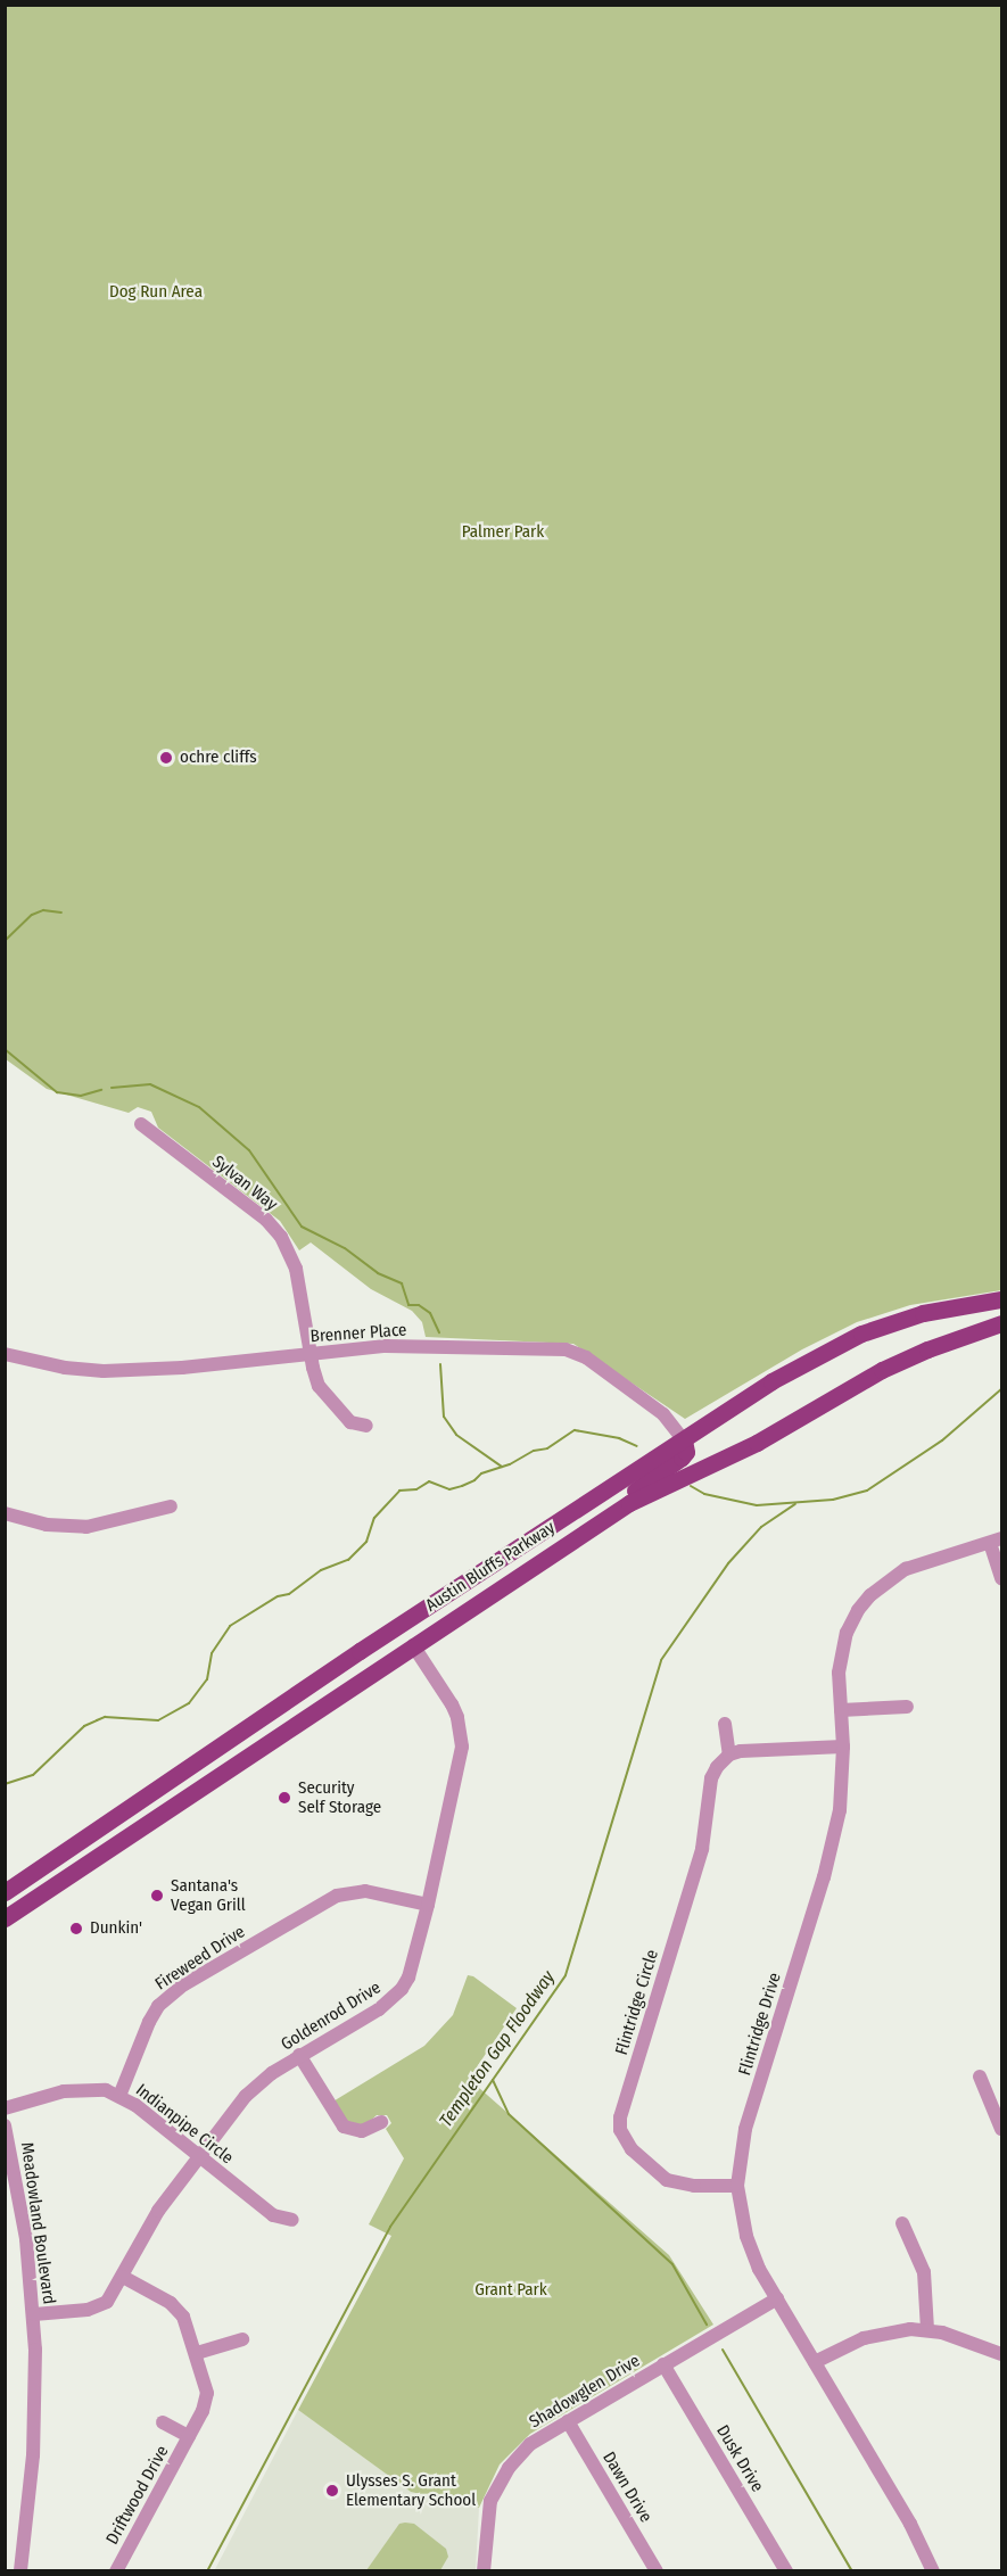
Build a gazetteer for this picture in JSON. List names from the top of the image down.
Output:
{
  "streets": {
    "main road": ["Austin Bluffs Parkway"],
    "street": [
      "Sylvan Way",
      "Brenner Place",
      "Fireweed Drive",
      "Flintridge Circle",
      "Goldenrod Drive",
      "Flintridge Drive",
      "Indianpipe Circle",
      "Meadowland Boulevard",
      "Shadowglen Drive",
      "Dusk Drive",
      "Dawn Drive",
      "Driftwood Drive"
    ]
  },
  "crossings": [
    ["Sylvan Way", "Brenner Place"],
    ["Brenner Place", "Austin Bluffs Parkway"],
    ["Austin Bluffs Parkway", "Goldenrod Drive"],
    ["Fireweed Drive", "Goldenrod Drive"],
    ["Fireweed Drive", "Indianpipe Circle"],
    ["Flintridge Circle", "Flintridge Drive"],
    ["Goldenrod Drive", "Indianpipe Circle"],
    ["Goldenrod Drive", "Meadowland Boulevard"],
    ["Goldenrod Drive", "Driftwood Drive"],
    ["Flintridge Drive", "Shadowglen Drive"],
    ["Shadowglen Drive", "Dusk Drive"],
    ["Shadowglen Drive", "Dawn Drive"]
  ],
  "water": ["Templeton Gap Floodway"],
  "parks": ["Dog Run Area", "Palmer Park", "Grant Park"],
  "places": [
    "ochre cliffs",
    "Security Self Storage",
    "Santana's Vegan Grill",
    "Dunkin'",
    "Ulysses S. Grant Elementary School"
  ]
}
